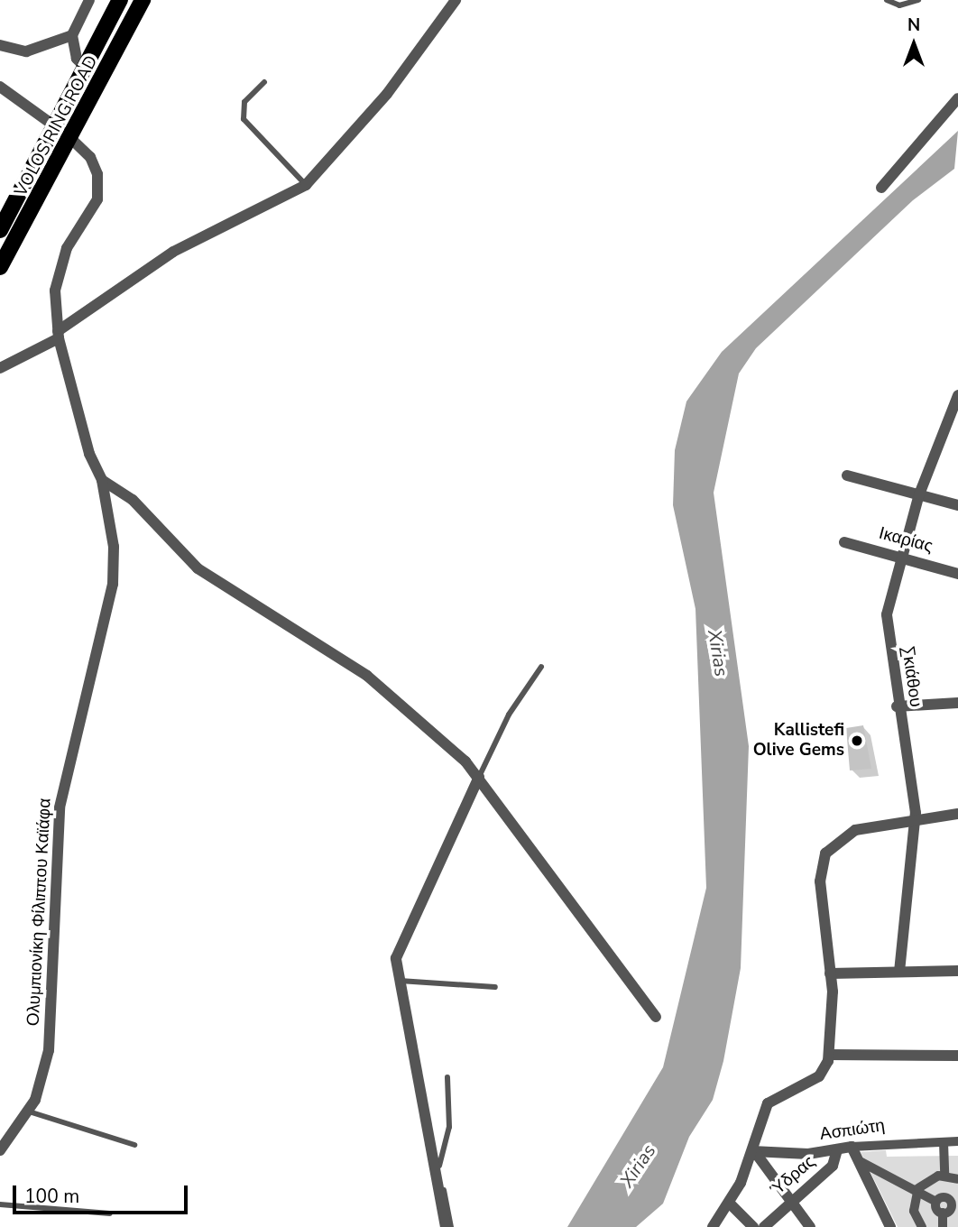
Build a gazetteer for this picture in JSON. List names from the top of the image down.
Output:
{
  "streets": {
    "main road": ["VOLOS RING ROAD"],
    "street": [
      "Ικαρίας",
      "Σκιάθου",
      "Ολυμπιονίκη Φίλιππου Καϊάφα",
      "Ασπιώτη",
      "Ύδρας"
    ]
  },
  "crossings": [
    ["Ικαρίας", "Σκιάθου"],
    ["Ασπιώτη", "Ύδρας"]
  ],
  "water": ["Xirias"],
  "places": ["Kallistefi Olive Gems"],
  "scale_bar": "100 m",
  "north": "top"
}
